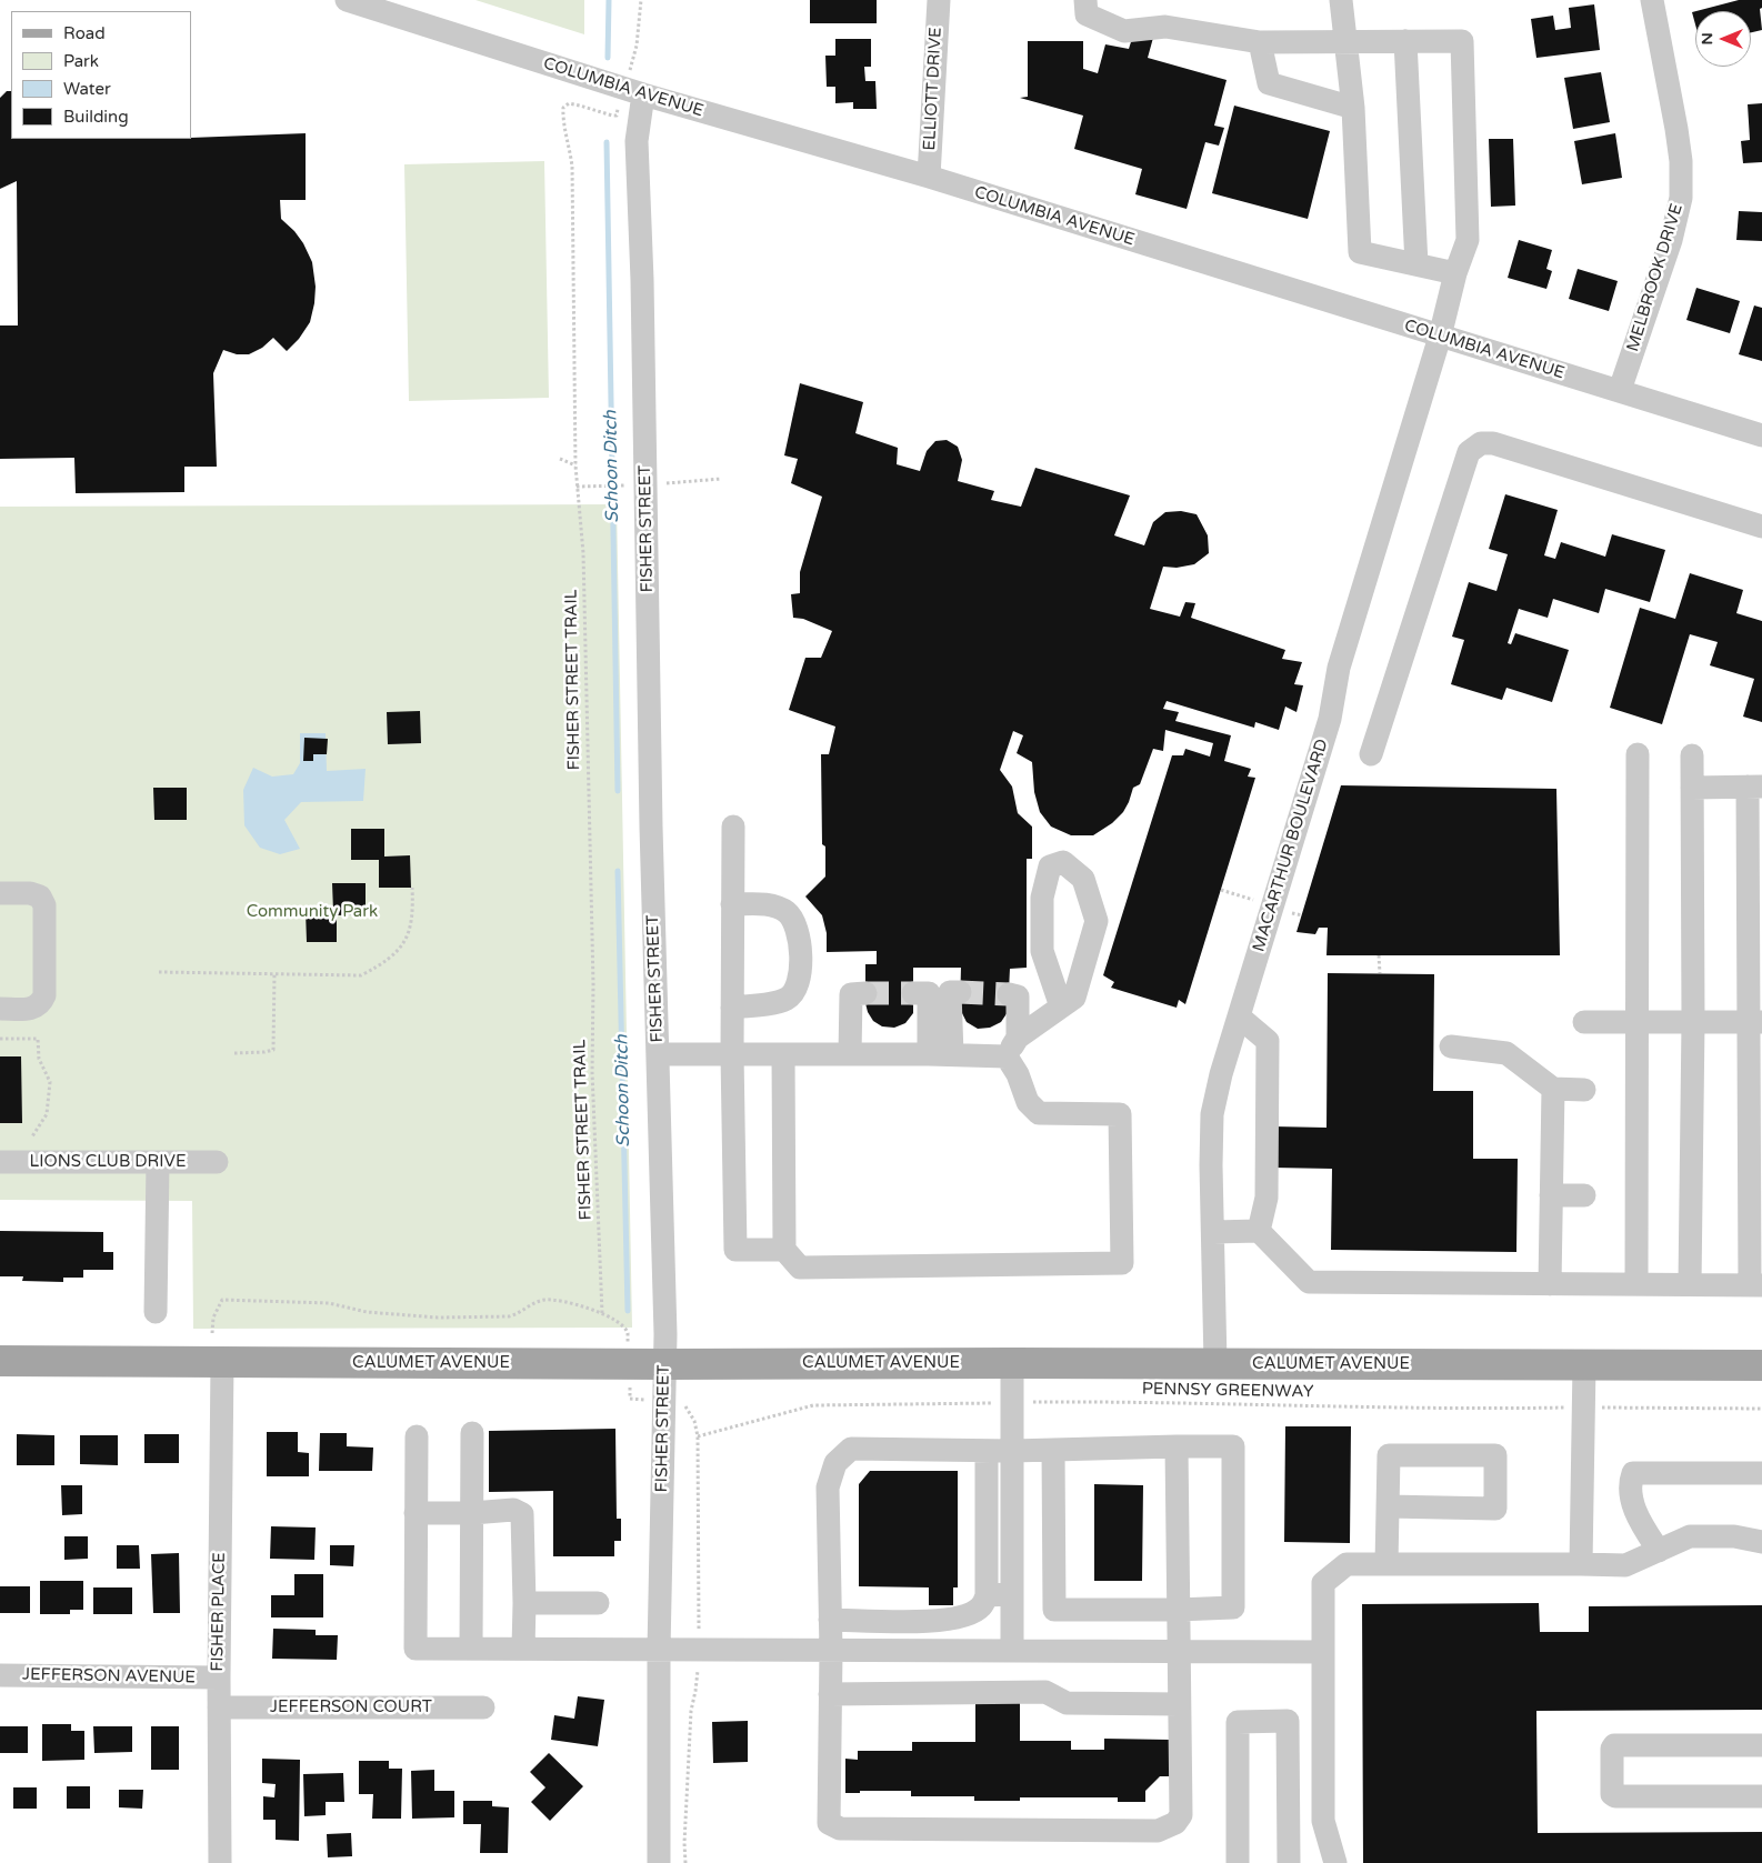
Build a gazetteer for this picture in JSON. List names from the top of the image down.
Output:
{
  "streets": {
    "main road": ["CALUMET AVENUE"],
    "street": [
      "COLUMBIA AVENUE",
      "ELLIOTT DRIVE",
      "MELBROOK DRIVE",
      "FISHER STREET",
      "MACARTHUR BOULEVARD",
      "LIONS CLUB DRIVE",
      "FISHER PLACE",
      "JEFFERSON AVENUE",
      "JEFFERSON COURT"
    ],
    "path": ["FISHER STREET TRAIL", "PENNSY GREENWAY"]
  },
  "crossings": [
    ["COLUMBIA AVENUE", "ELLIOTT DRIVE"],
    ["COLUMBIA AVENUE", "MELBROOK DRIVE"],
    ["COLUMBIA AVENUE", "FISHER STREET"],
    ["COLUMBIA AVENUE", "MACARTHUR BOULEVARD"],
    ["FISHER STREET", "CALUMET AVENUE"],
    ["MACARTHUR BOULEVARD", "CALUMET AVENUE"],
    ["CALUMET AVENUE", "FISHER PLACE"],
    ["FISHER PLACE", "JEFFERSON AVENUE"],
    ["FISHER PLACE", "JEFFERSON COURT"]
  ],
  "water": ["Schoon Ditch"],
  "parks": ["Community Park"],
  "legend": [
    "Road",
    "Park",
    "Water",
    "Building"
  ],
  "north": "left"
}
